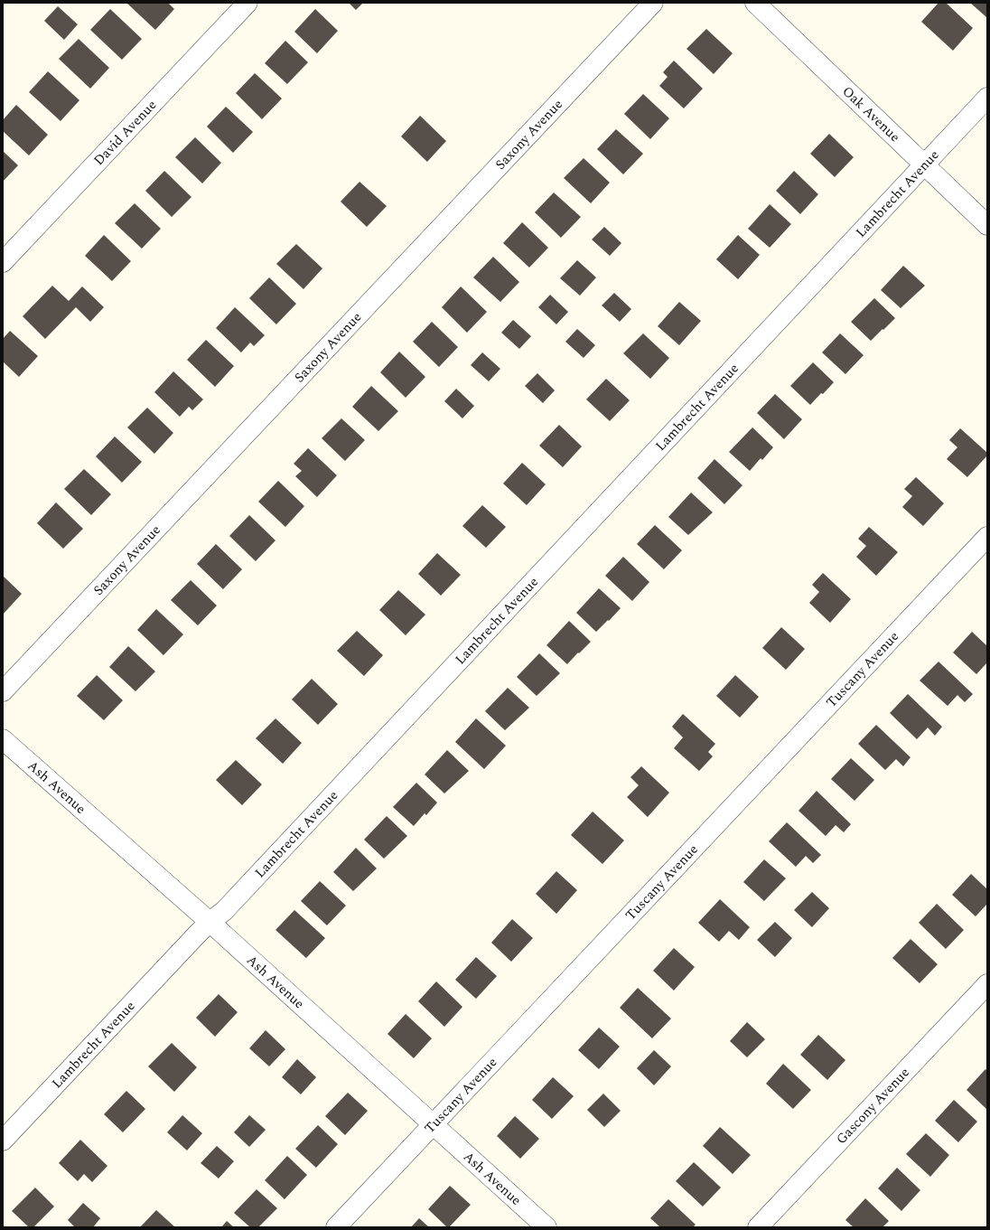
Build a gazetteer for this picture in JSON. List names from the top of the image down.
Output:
{
  "streets": {
    "street": [
      "Oak Avenue",
      "David Avenue",
      "Saxony Avenue",
      "Lambrecht Avenue",
      "Tuscany Avenue",
      "Ash Avenue",
      "Gascony Avenue"
    ]
  },
  "crossings": [
    ["Oak Avenue", "Lambrecht Avenue"],
    ["Lambrecht Avenue", "Ash Avenue"],
    ["Tuscany Avenue", "Ash Avenue"]
  ]
}
